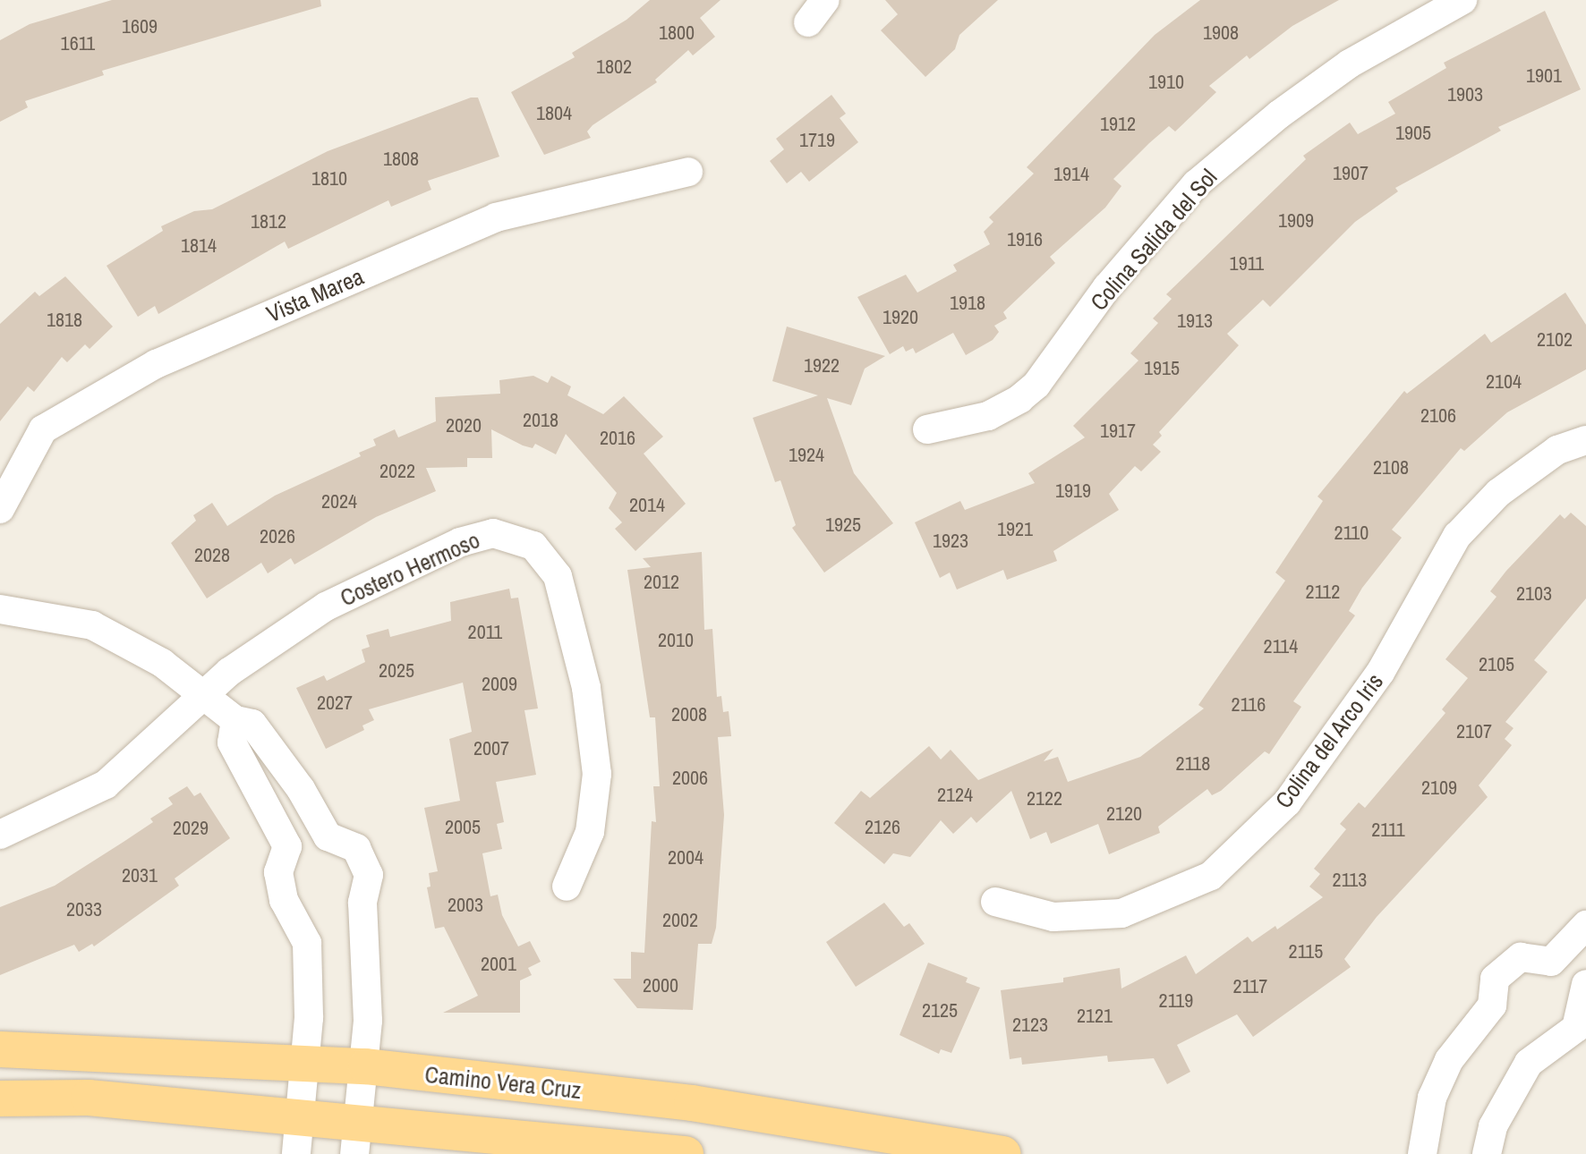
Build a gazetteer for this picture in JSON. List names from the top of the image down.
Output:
{
  "streets": {
    "main road": ["Camino Vera Cruz"],
    "street": [
      "Colina Salida del Sol",
      "Vista Marea",
      "Costero Hermoso",
      "Colina del Arco Iris"
    ]
  },
  "house_numbers": [
    "1609",
    "1800",
    "1908",
    "1611",
    "1802",
    "1901",
    "1910",
    "1903",
    "1804",
    "1912",
    "1905",
    "1719",
    "1808",
    "1907",
    "1914",
    "1810",
    "1909",
    "1812",
    "1916",
    "1814",
    "1911",
    "1918",
    "1920",
    "1818",
    "1913",
    "2102",
    "1922",
    "1915",
    "2104",
    "2106",
    "2018",
    "2020",
    "1917",
    "2016",
    "1924",
    "2108",
    "2022",
    "1919",
    "2024",
    "2014",
    "1925",
    "1921",
    "2110",
    "2026",
    "1923",
    "2028",
    "2012",
    "2112",
    "2103",
    "2011",
    "2010",
    "2114",
    "2105",
    "2025",
    "2009",
    "2027",
    "2116",
    "2008",
    "2107",
    "2007",
    "2118",
    "2006",
    "2109",
    "2124",
    "2122",
    "2120",
    "2005",
    "2126",
    "2029",
    "2111",
    "2004",
    "2031",
    "2113",
    "2003",
    "2033",
    "2002",
    "2115",
    "2001",
    "2000",
    "2117",
    "2119",
    "2125",
    "2121",
    "2123"
  ]
}
